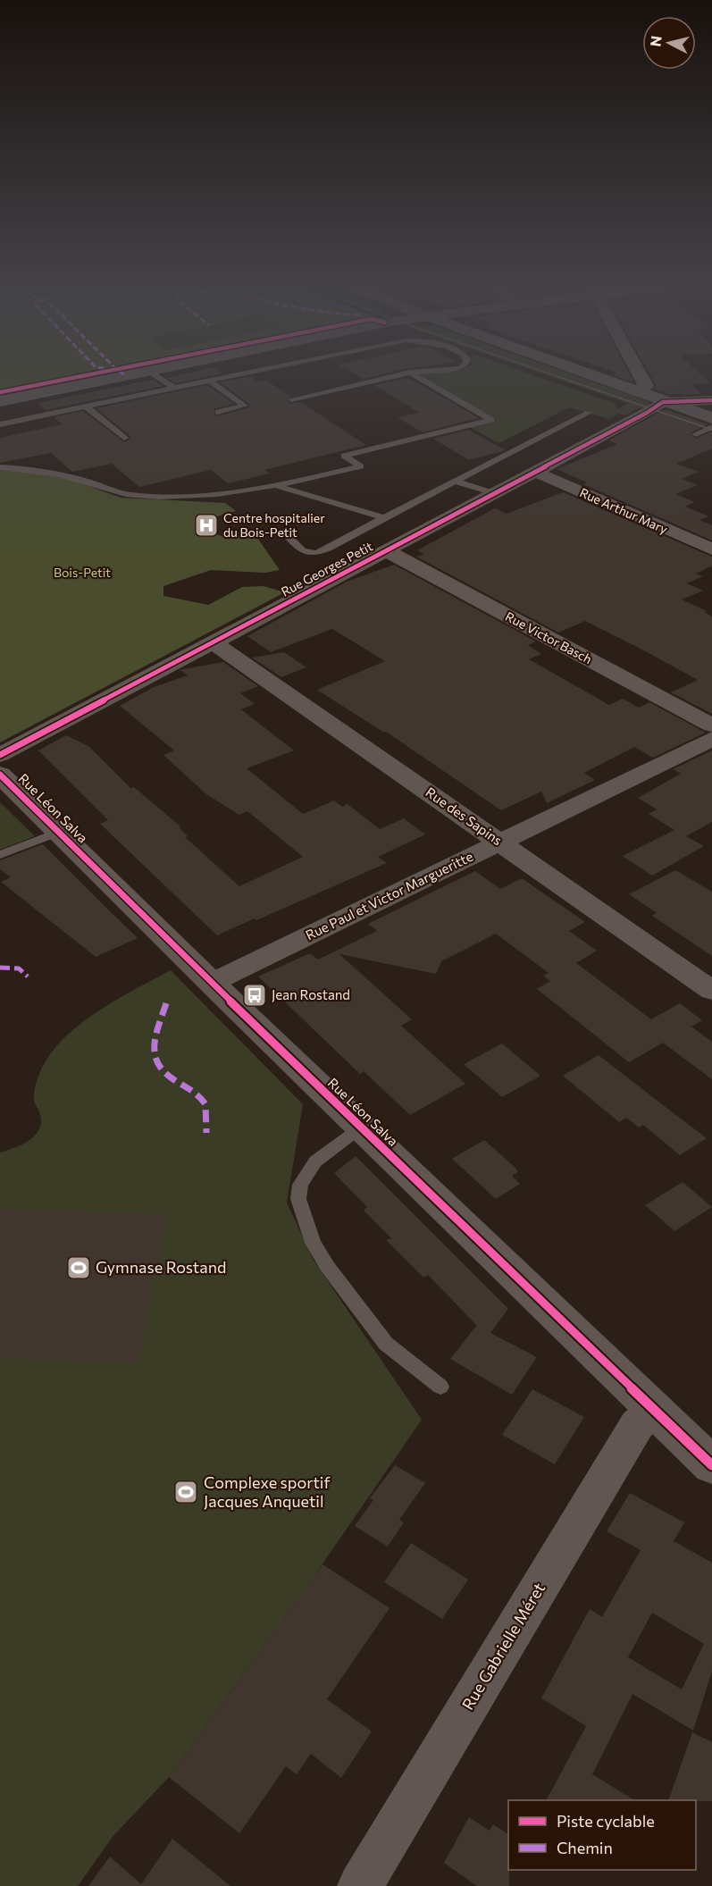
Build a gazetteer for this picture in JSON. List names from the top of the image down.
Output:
{
  "streets": {
    "street": [
      "Rue Arthur Mary",
      "Rue Georges Petit",
      "Rue Victor Basch",
      "Rue Léon Salva",
      "Rue des Sapins",
      "Rue Paul et Victor Margueritte",
      "Rue Gabrielle Méret"
    ]
  },
  "crossings": [
    ["Rue Arthur Mary", "Rue Georges Petit"],
    ["Rue Georges Petit", "Rue Victor Basch"],
    ["Rue Georges Petit", "Rue des Sapins"],
    ["Rue Léon Salva", "Rue Paul et Victor Margueritte"],
    ["Rue Léon Salva", "Rue Gabrielle Méret"],
    ["Rue des Sapins", "Rue Paul et Victor Margueritte"]
  ],
  "parks": ["Bois-Petit"],
  "places": {
    "hospital": ["Centre hospitalier du Bois-Petit"],
    "bus stop": ["Jean Rostand"],
    "sports": ["Gymnase Rostand", "Complexe sportif Jacques Anquetil"]
  },
  "legend": ["Piste cyclable", "Chemin"],
  "north": "left"
}
